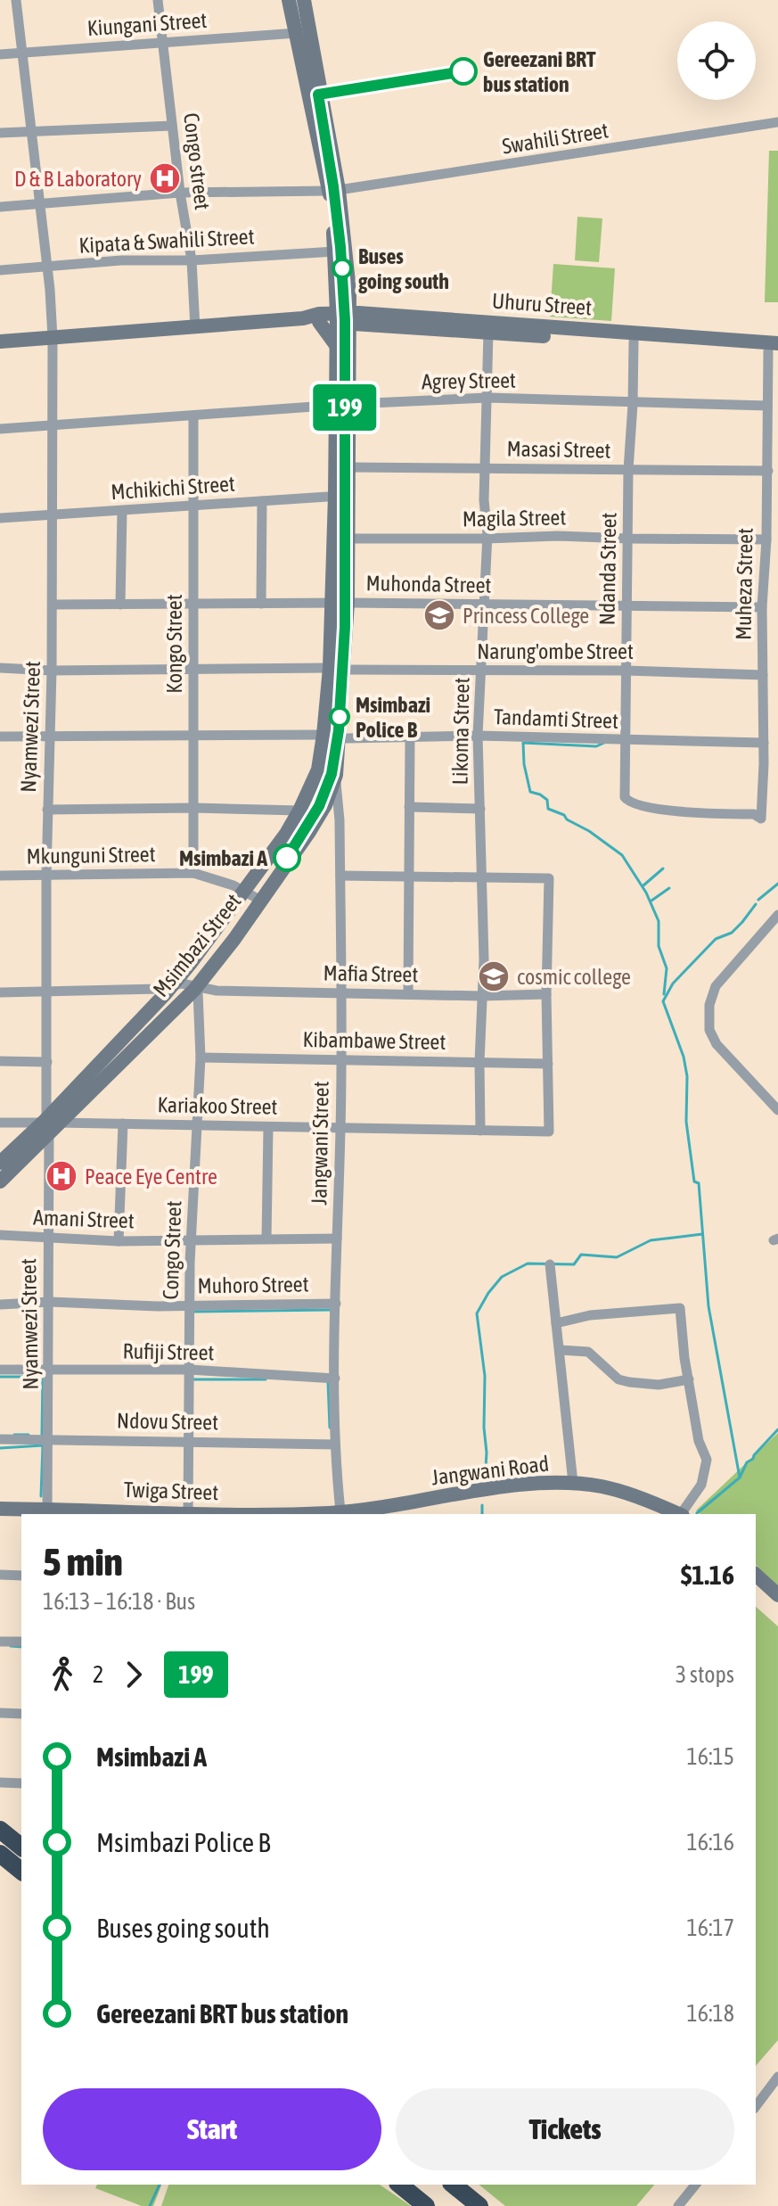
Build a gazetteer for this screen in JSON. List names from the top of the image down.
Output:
{
  "streets": {
    "street": [
      "Kiungani Street",
      "Swahili Street",
      "Congo street",
      "Kipata & Swahili Street",
      "Uhuru Street",
      "Agrey Street",
      "Masasi Street",
      "Mchikichi Street",
      "Magila Street",
      "Ndanda Street",
      "Muhonda Street",
      "Muheza Street",
      "Kongo Street",
      "Narung'ombe Street",
      "Tandamti Street",
      "Nyamwezi Street",
      "Likoma Street",
      "Mkunguni Street",
      "Msimbazi Street",
      "Mafia Street",
      "Kibambawe Street",
      "Kariakoo Street",
      "Jangwani Street",
      "Amani Street",
      "Congo Street",
      "Muhoro Street",
      "Rufiji Street",
      "Ndovu Street",
      "Jangwani Road",
      "Twiga Street"
    ]
  },
  "crossings": [
    ["Kiungani Street", "Congo street"],
    ["Kiungani Street", "Nyamwezi Street"],
    ["Swahili Street", "Congo street"],
    ["Swahili Street", "Nyamwezi Street"],
    ["Congo street", "Kipata & Swahili Street"],
    ["Congo street", "Uhuru Street"],
    ["Kipata & Swahili Street", "Nyamwezi Street"],
    ["Uhuru Street", "Ndanda Street"],
    ["Uhuru Street", "Muheza Street"],
    ["Uhuru Street", "Nyamwezi Street"],
    ["Uhuru Street", "Likoma Street"],
    ["Uhuru Street", "Msimbazi Street"],
    ["Agrey Street", "Ndanda Street"],
    ["Agrey Street", "Muheza Street"],
    ["Agrey Street", "Kongo Street"],
    ["Agrey Street", "Nyamwezi Street"],
    ["Agrey Street", "Likoma Street"],
    ["Agrey Street", "Msimbazi Street"],
    ["Masasi Street", "Ndanda Street"],
    ["Masasi Street", "Muheza Street"],
    ["Masasi Street", "Likoma Street"],
    ["Masasi Street", "Msimbazi Street"],
    ["Mchikichi Street", "Kongo Street"],
    ["Mchikichi Street", "Nyamwezi Street"],
    ["Mchikichi Street", "Msimbazi Street"],
    ["Magila Street", "Ndanda Street"],
    ["Magila Street", "Muheza Street"],
    ["Magila Street", "Likoma Street"],
    ["Magila Street", "Msimbazi Street"],
    ["Ndanda Street", "Muhonda Street"],
    ["Ndanda Street", "Muheza Street"],
    ["Ndanda Street", "Narung'ombe Street"],
    ["Ndanda Street", "Tandamti Street"],
    ["Muhonda Street", "Muheza Street"],
    ["Muhonda Street", "Kongo Street"],
    ["Muhonda Street", "Nyamwezi Street"],
    ["Muhonda Street", "Likoma Street"],
    ["Muhonda Street", "Msimbazi Street"],
    ["Muheza Street", "Narung'ombe Street"],
    ["Muheza Street", "Tandamti Street"],
    ["Kongo Street", "Mkunguni Street"],
    ["Narung'ombe Street", "Likoma Street"],
    ["Tandamti Street", "Likoma Street"],
    ["Nyamwezi Street", "Mkunguni Street"],
    ["Nyamwezi Street", "Msimbazi Street"],
    ["Nyamwezi Street", "Mafia Street"],
    ["Nyamwezi Street", "Kariakoo Street"],
    ["Nyamwezi Street", "Amani Street"],
    ["Nyamwezi Street", "Muhoro Street"],
    ["Nyamwezi Street", "Rufiji Street"],
    ["Nyamwezi Street", "Ndovu Street"],
    ["Nyamwezi Street", "Twiga Street"],
    ["Likoma Street", "Mafia Street"],
    ["Likoma Street", "Kibambawe Street"],
    ["Likoma Street", "Kariakoo Street"],
    ["Mkunguni Street", "Msimbazi Street"],
    ["Msimbazi Street", "Mafia Street"],
    ["Msimbazi Street", "Kariakoo Street"],
    ["Msimbazi Street", "Jangwani Street"],
    ["Msimbazi Street", "Congo Street"],
    ["Mafia Street", "Jangwani Street"],
    ["Mafia Street", "Congo Street"],
    ["Kibambawe Street", "Kariakoo Street"],
    ["Kibambawe Street", "Jangwani Street"],
    ["Kibambawe Street", "Congo Street"],
    ["Kariakoo Street", "Jangwani Street"],
    ["Kariakoo Street", "Congo Street"],
    ["Jangwani Street", "Amani Street"],
    ["Jangwani Street", "Muhoro Street"],
    ["Jangwani Street", "Rufiji Street"],
    ["Jangwani Street", "Ndovu Street"],
    ["Jangwani Street", "Jangwani Road"],
    ["Jangwani Street", "Twiga Street"],
    ["Amani Street", "Congo Street"],
    ["Congo Street", "Muhoro Street"],
    ["Congo Street", "Rufiji Street"],
    ["Congo Street", "Ndovu Street"],
    ["Congo Street", "Twiga Street"],
    ["Jangwani Road", "Twiga Street"]
  ],
  "places": {
    "other": [
      "Gereezani BRT bus station",
      "Buses going south",
      "Msimbazi Police B",
      "Msimbazi A"
    ],
    "hospital": ["D & B Laboratory", "Peace Eye Centre"],
    "school or university": ["Princess College", "cosmic college"]
  },
  "lines": ["bus line 199"],
  "page": {
    "on_map": "199",
    "heading": ["5 min", "16:13 – 16:18 · Bus", "$1.16"],
    "legs": ["2", "199", "3 stops"],
    "list": [
      {
        "name": "Msimbazi A",
        "value": "16:15"
      },
      {
        "name": "Msimbazi Police B",
        "value": "16:16"
      },
      {
        "name": "Buses going south",
        "value": "16:17"
      },
      {
        "name": "Gereezani BRT bus station",
        "value": "16:18"
      }
    ],
    "buttons": ["Start", "Tickets"]
  }
}
